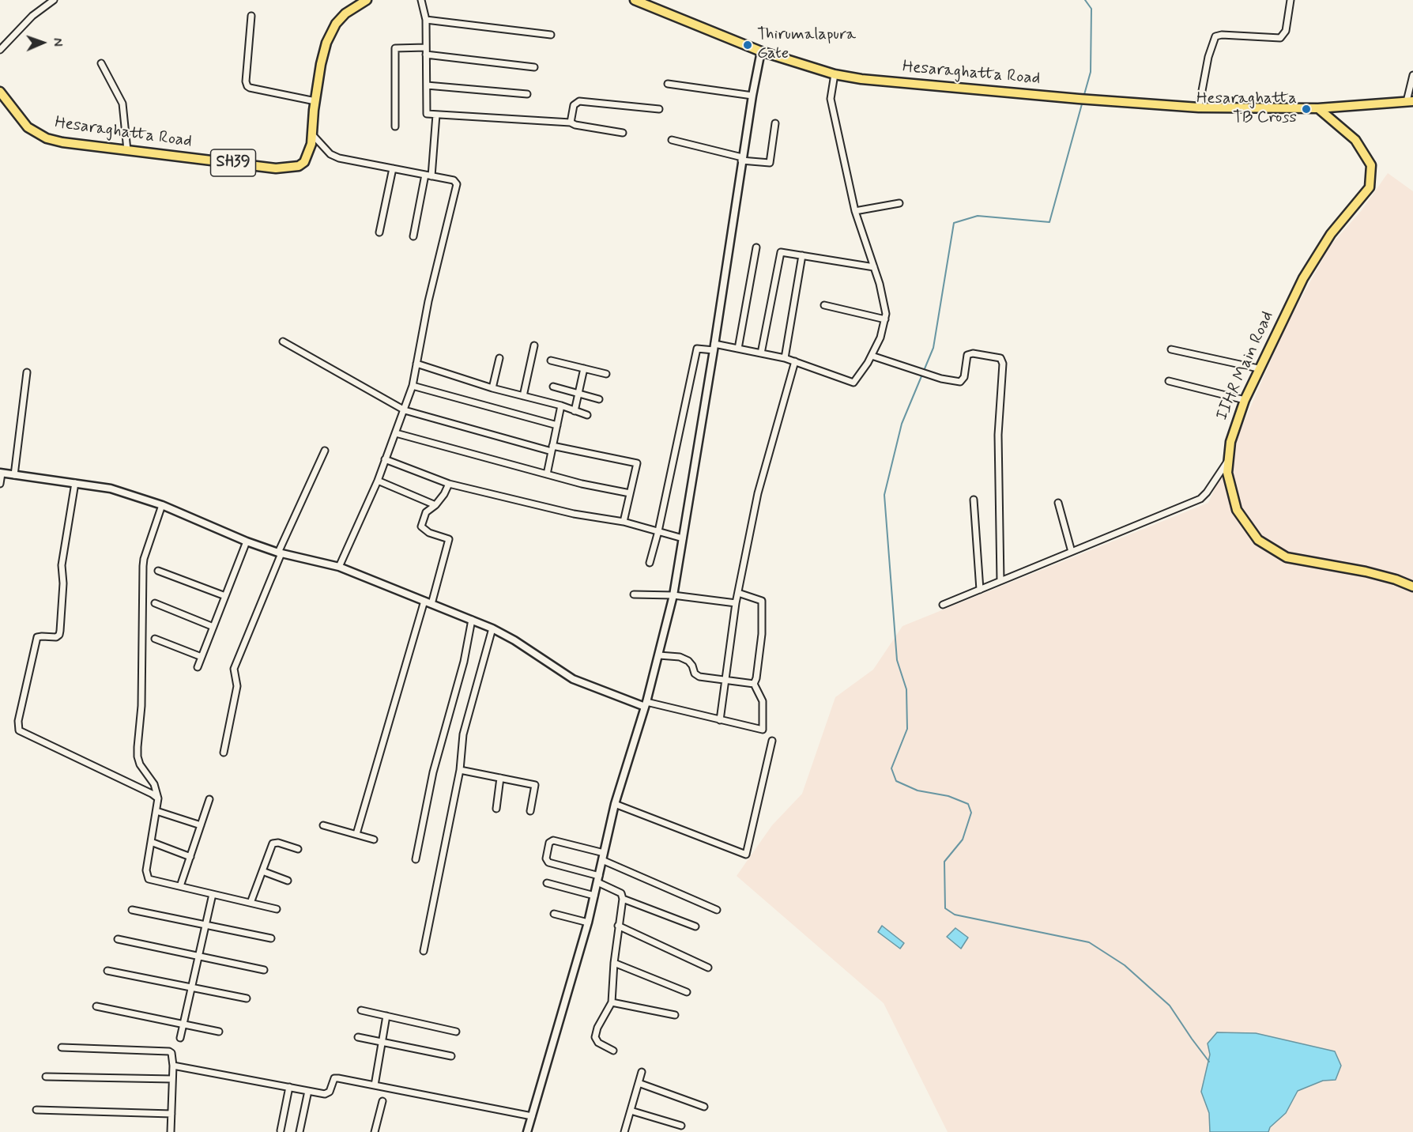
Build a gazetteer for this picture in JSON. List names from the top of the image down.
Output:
{
  "streets": {
    "main road": ["Hesaraghatta Road", "SH39", "IIHR Main Road"]
  },
  "crossings": [
    ["Hesaraghatta Road", "IIHR Main Road"]
  ],
  "places": ["Thirumalapura Gate", "Hesaraghatta TB Cross"],
  "north": "right"
}
